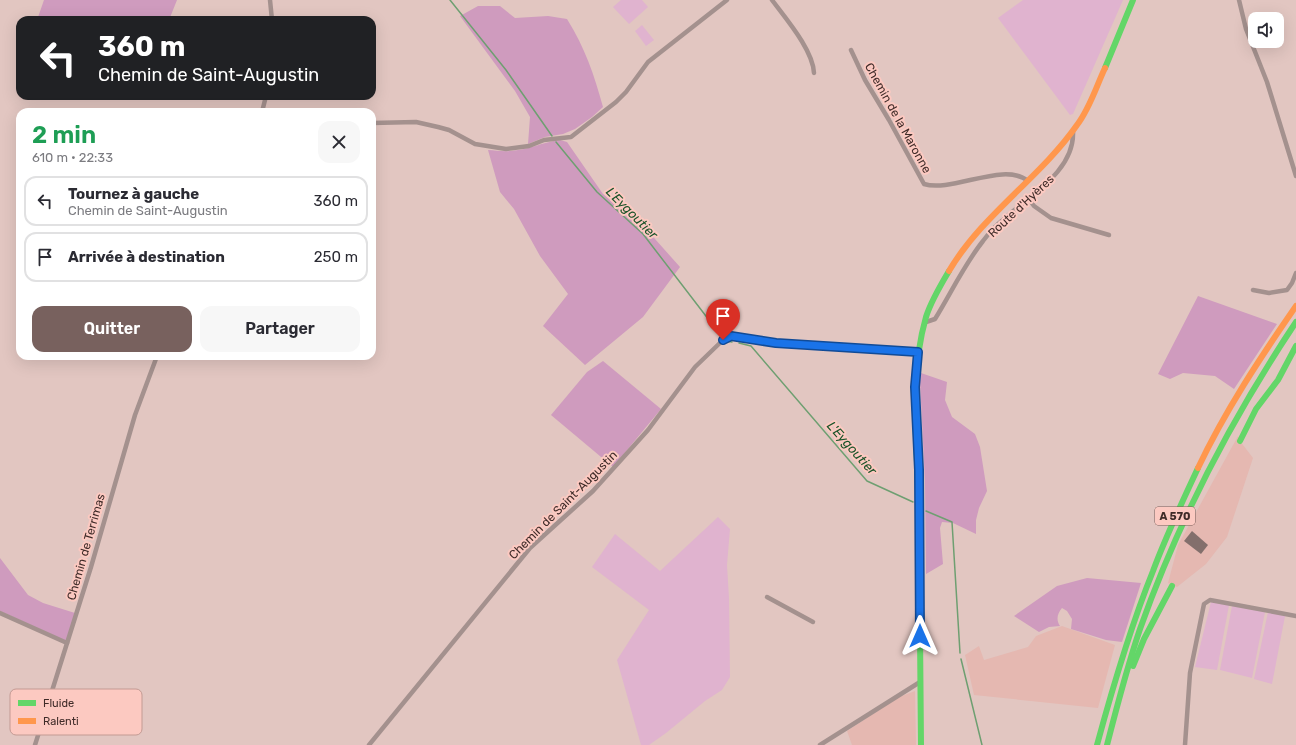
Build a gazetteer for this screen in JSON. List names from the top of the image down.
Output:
{
  "streets": {
    "main road": ["Route d'Hyères", "A 570"],
    "street": ["Chemin de la Maronne", "Chemin de Saint-Augustin", "Chemin de Terrimas"]
  },
  "crossings": [
    ["Chemin de la Maronne", "Route d'Hyères"],
    ["Route d'Hyères", "Chemin de Saint-Augustin"]
  ],
  "water": ["L'Eygoutier"],
  "legend": ["Fluide", "Ralenti"],
  "page": {
    "turn": ["360 m", "Chemin de Saint-Augustin"],
    "heading": ["2 min", "610 m · 22:33"],
    "list": [
      {
        "name": "Tournez à gauche",
        "note": "Chemin de Saint-Augustin",
        "value": "360 m"
      },
      {
        "name": "Arrivée à destination",
        "value": "250 m"
      }
    ],
    "buttons": ["Quitter", "Partager"]
  }
}
